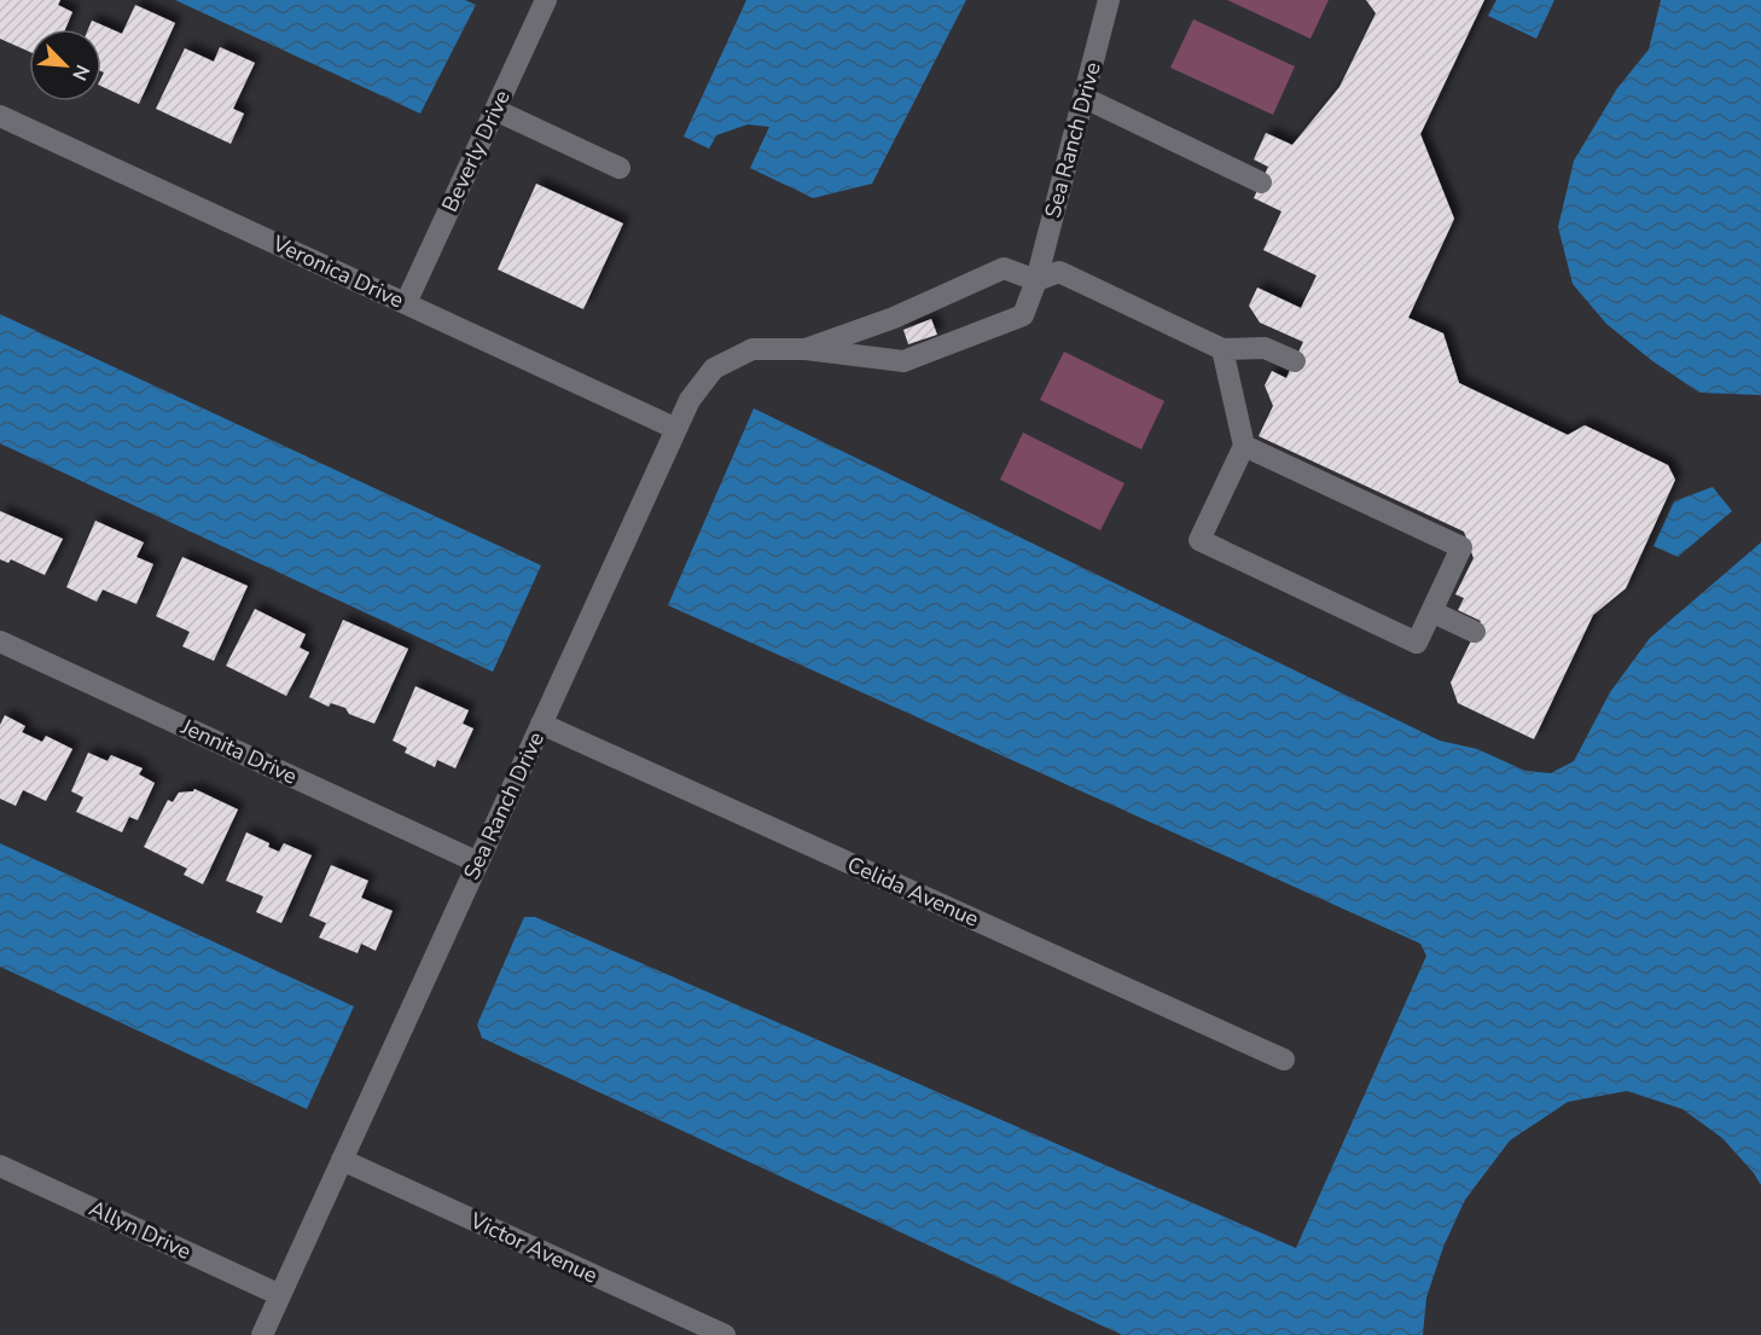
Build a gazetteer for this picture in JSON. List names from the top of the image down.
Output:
{
  "streets": {
    "street": [
      "Sea Ranch Drive",
      "Beverly Drive",
      "Veronica Drive",
      "Jennita Drive",
      "Celida Avenue",
      "Allyn Drive",
      "Victor Avenue"
    ]
  },
  "crossings": [
    ["Sea Ranch Drive", "Veronica Drive"],
    ["Sea Ranch Drive", "Jennita Drive"],
    ["Sea Ranch Drive", "Celida Avenue"],
    ["Sea Ranch Drive", "Allyn Drive"],
    ["Sea Ranch Drive", "Victor Avenue"],
    ["Beverly Drive", "Veronica Drive"]
  ],
  "north": "bottom right"
}
